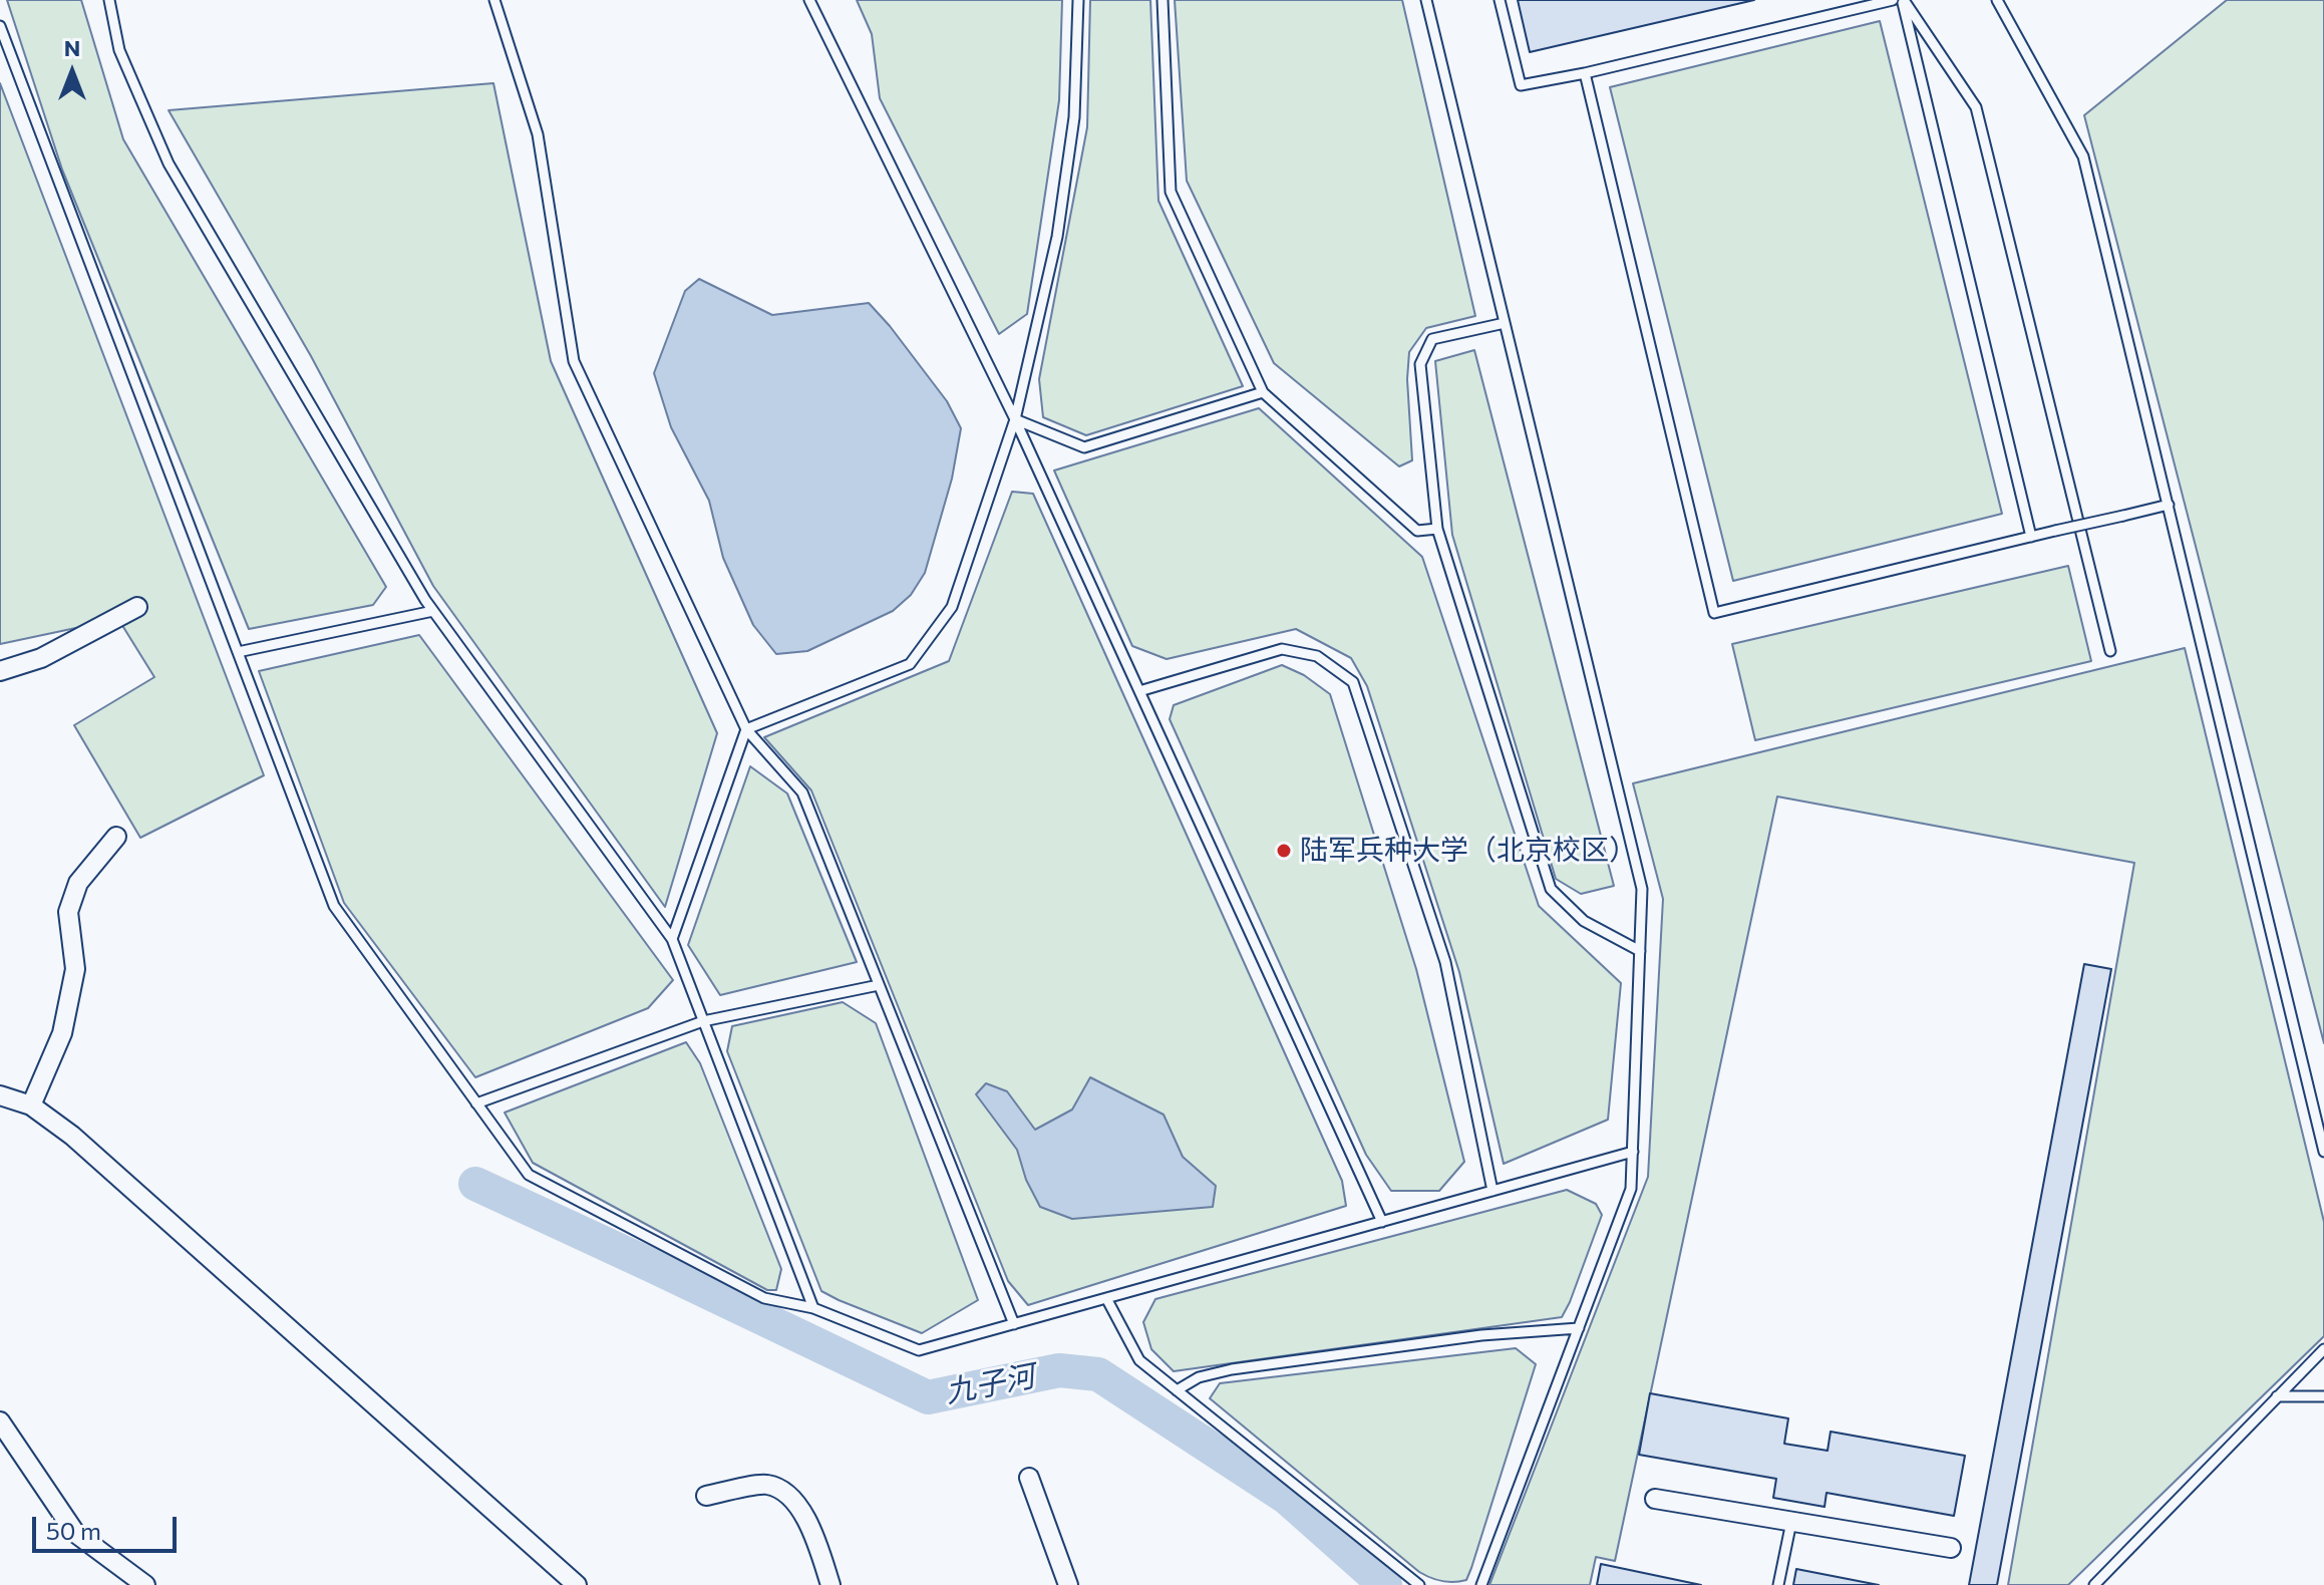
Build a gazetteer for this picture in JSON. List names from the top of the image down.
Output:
{
  "water": ["九子河"],
  "places": ["陆军兵种大学（北京校区）"],
  "scale_bar": "50 m",
  "north": "top"
}
